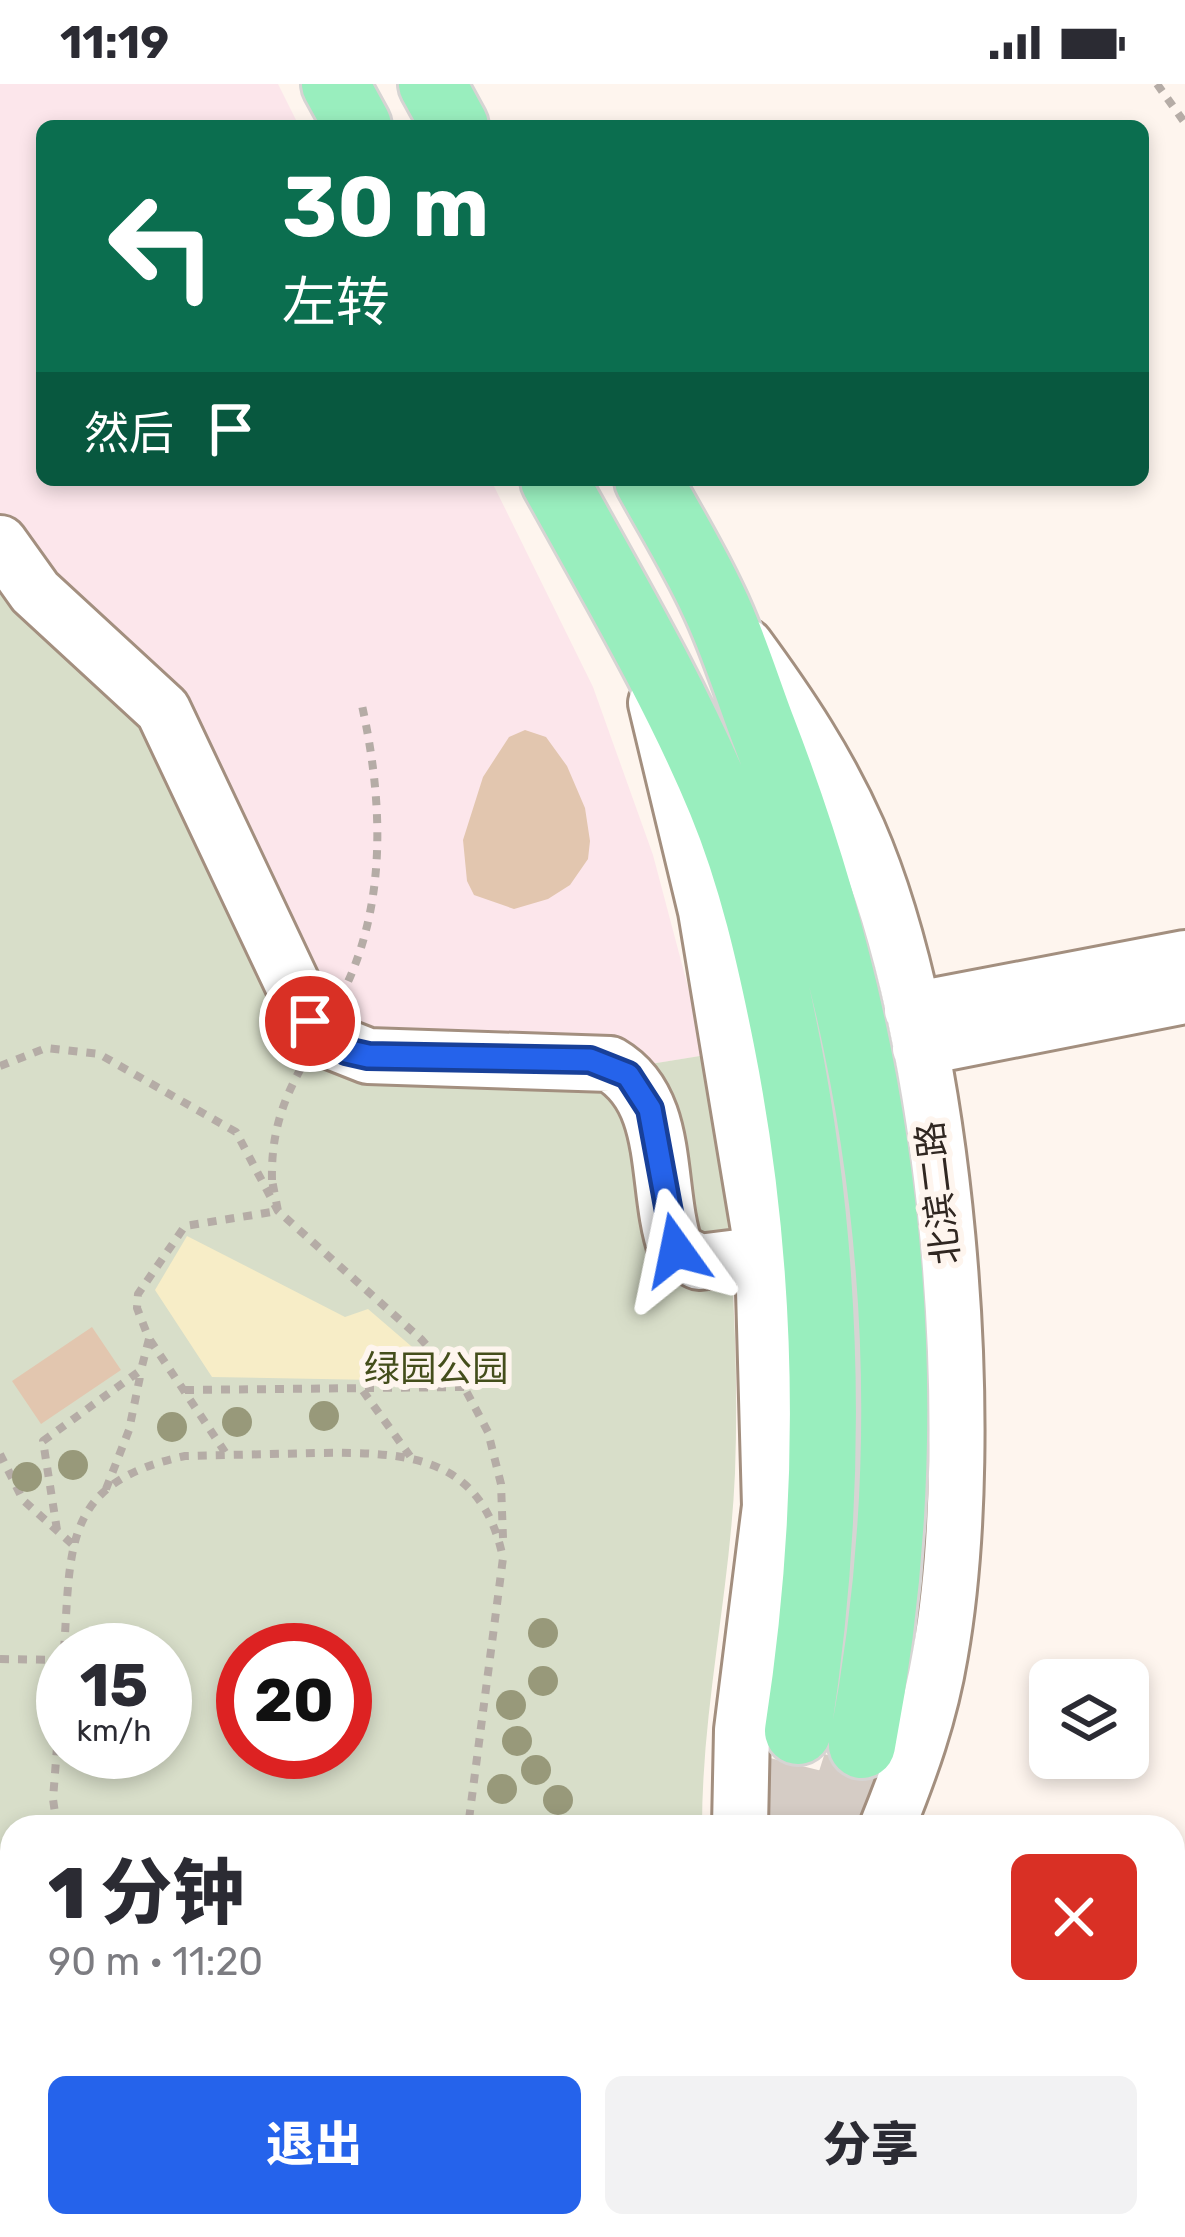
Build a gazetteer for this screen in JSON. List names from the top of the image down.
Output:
{
  "streets": {
    "main road": ["北滨二路"]
  },
  "parks": ["绿园公园"],
  "page": {
    "status": "11:19",
    "turn": ["30 m", "左转"],
    "then": "然后",
    "speed": "15 km/h",
    "limit": "20",
    "heading": ["1 分钟", "90 m · 11:20"],
    "buttons": ["退出", "分享"]
  }
}
